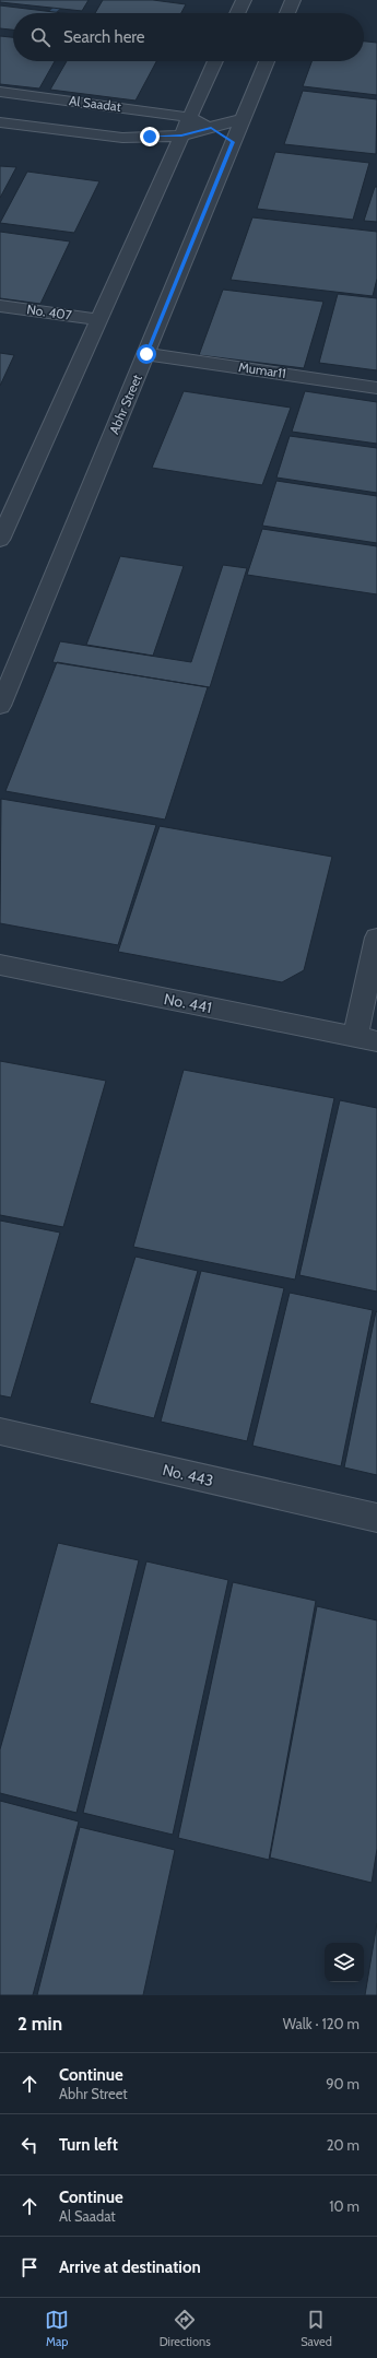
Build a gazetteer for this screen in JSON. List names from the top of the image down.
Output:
{
  "streets": {
    "street": [
      "Al Saadat",
      "No. 407",
      "Mumar11",
      "Abhr Street",
      "No. 441",
      "No. 443"
    ]
  },
  "crossings": [
    ["Al Saadat", "Abhr Street"],
    ["Mumar11", "Abhr Street"]
  ],
  "page": {
    "search": "Search here",
    "heading": ["2 min", "Walk · 120 m"],
    "list": [
      ["Continue", "Abhr Street", "90 m"],
      ["Turn left", "20 m"],
      ["Continue", "Al Saadat", "10 m"],
      "Arrive at destination"
    ],
    "nav": ["Map", "Directions", "Saved"]
  }
}
